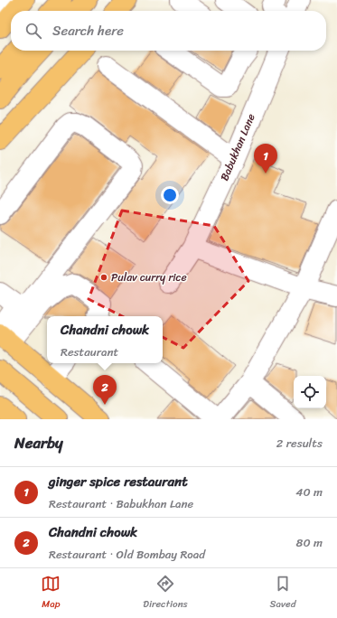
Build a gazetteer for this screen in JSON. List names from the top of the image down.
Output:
{
  "streets": {
    "street": ["Babukhan Lane"]
  },
  "places": ["Pulav curry rice"],
  "page": {
    "search": "Search here",
    "pins": ["1", "2"],
    "popup": ["Chandni chowk", "Restaurant"],
    "heading": ["Nearby", "2 results"],
    "list": [
      {
        "mark": "1",
        "name": "ginger spice restaurant",
        "note": "Restaurant · Babukhan Lane",
        "value": "40 m"
      },
      {
        "mark": "2",
        "name": "Chandni chowk",
        "note": "Restaurant · Old Bombay Road",
        "value": "80 m"
      }
    ],
    "nav": ["Map", "Directions", "Saved"]
  }
}
